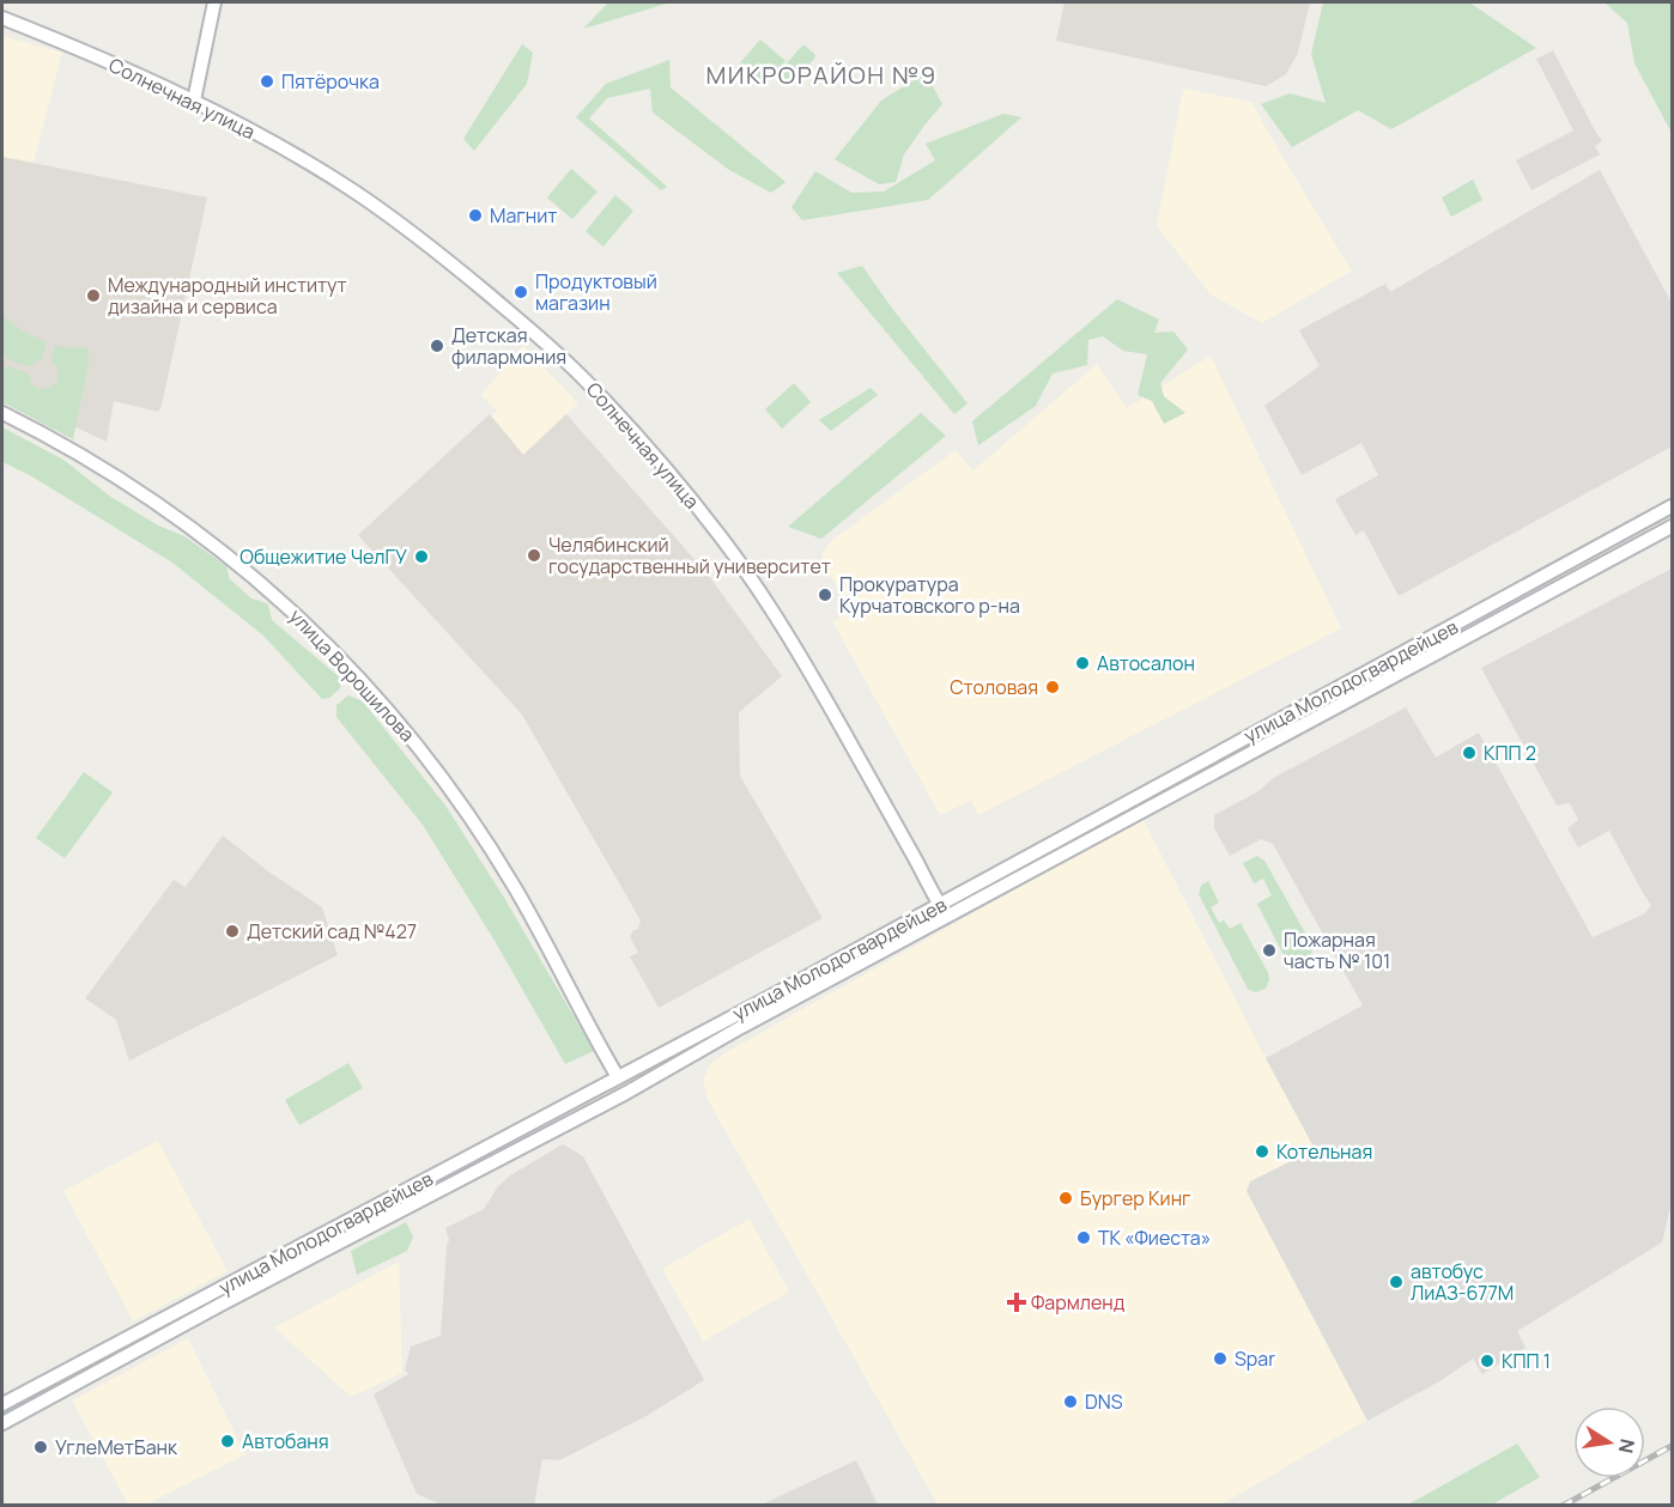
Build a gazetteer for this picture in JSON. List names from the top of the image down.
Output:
{
  "streets": {
    "main road": ["Солнечная улица", "улица Ворошилова", "улица Молодогвардейцев"]
  },
  "crossings": [
    ["Солнечная улица", "улица Молодогвардейцев"],
    ["улица Ворошилова", "улица Молодогвардейцев"]
  ],
  "districts": ["МИКРОРАЙОН №9"],
  "places": {
    "other": [
      "Пятёрочка",
      "Магнит",
      "Продуктовый магазин",
      "Международный институт дизайна и сервиса",
      "Детская филармония",
      "Челябинский государственный университет",
      "Общежитие ЧелГУ",
      "Прокуратура Курчатовского р-на",
      "Автосалон",
      "Столовая",
      "КПП 2",
      "Детский сад №427",
      "Пожарная часть № 101",
      "Котельная",
      "Бургер Кинг",
      "ТК «Фиеста»",
      "автобус ЛиАЗ-677М",
      "Spar",
      "КПП 1",
      "DNS",
      "Автобаня",
      "УглеМетБанк"
    ],
    "health": ["Фармленд"]
  },
  "north": "right"
}
